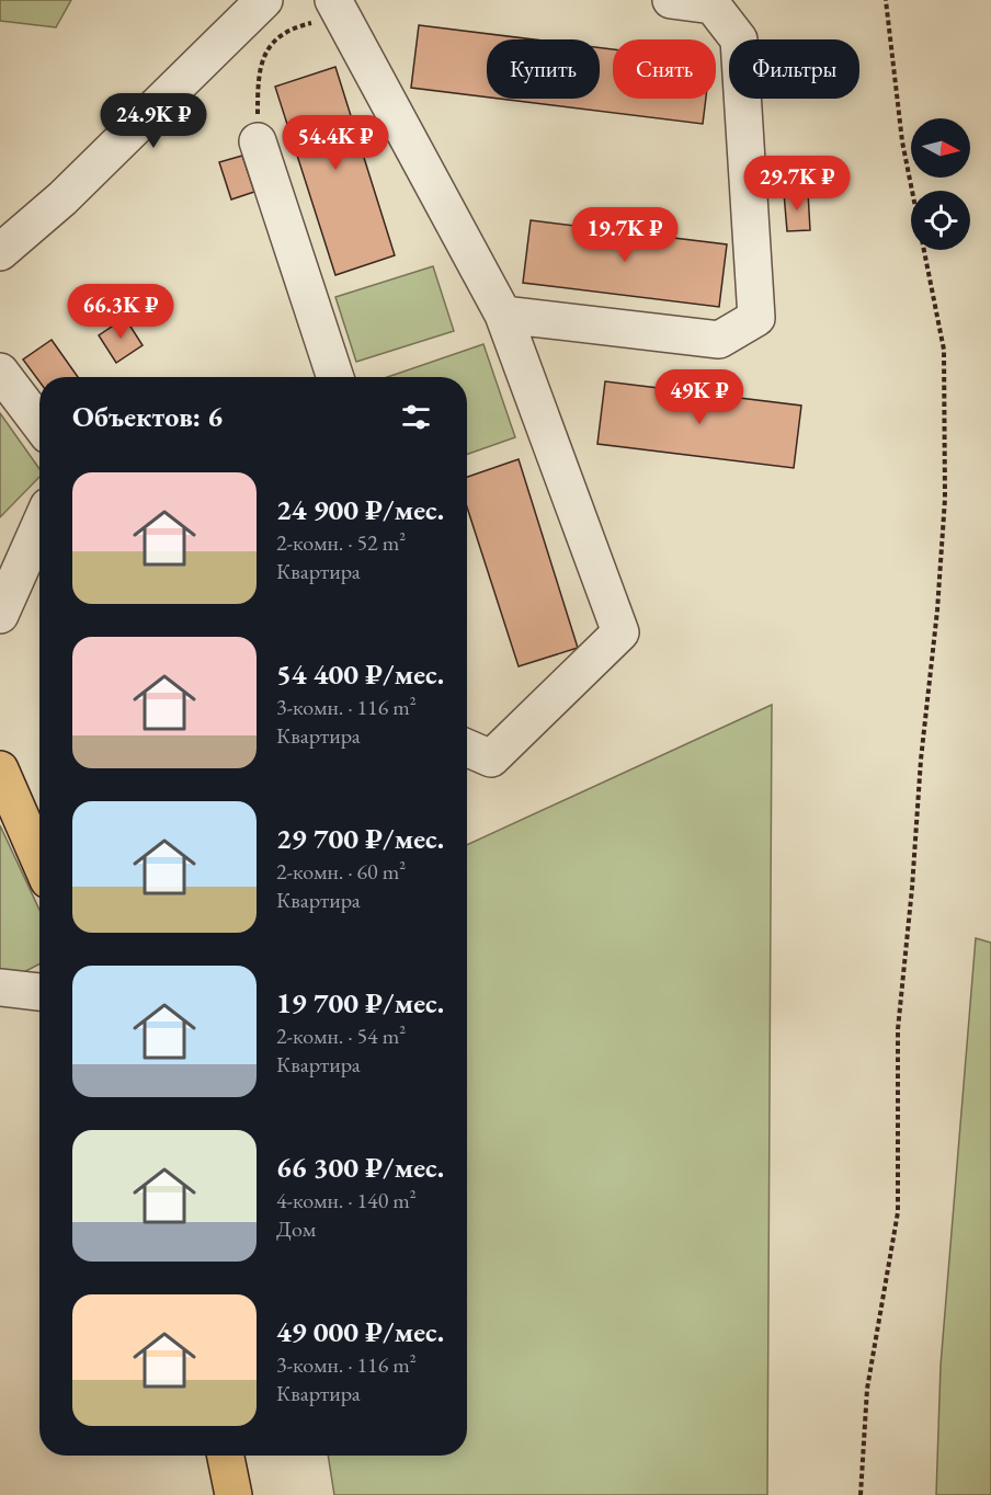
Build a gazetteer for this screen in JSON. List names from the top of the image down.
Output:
{
  "north": "right",
  "page": {
    "chip": ["Купить", "Снять", "Фильтры"],
    "price": [
      "24.9K ₽",
      "54.4K ₽",
      "29.7K ₽",
      "19.7K ₽",
      "66.3K ₽",
      "49K ₽"
    ],
    "heading": "Объектов: 6",
    "list": [
      {
        "name": "24 900 ₽/мес.",
        "note": "2-комн. · 52 m² · Квартира"
      },
      {
        "name": "54 400 ₽/мес.",
        "note": "3-комн. · 116 m² · Квартира"
      },
      {
        "name": "29 700 ₽/мес.",
        "note": "2-комн. · 60 m² · Квартира"
      },
      {
        "name": "19 700 ₽/мес.",
        "note": "2-комн. · 54 m² · Квартира"
      },
      {
        "name": "66 300 ₽/мес.",
        "note": "4-комн. · 140 m² · Дом"
      },
      {
        "name": "49 000 ₽/мес.",
        "note": "3-комн. · 116 m² · Квартира"
      }
    ]
  }
}
